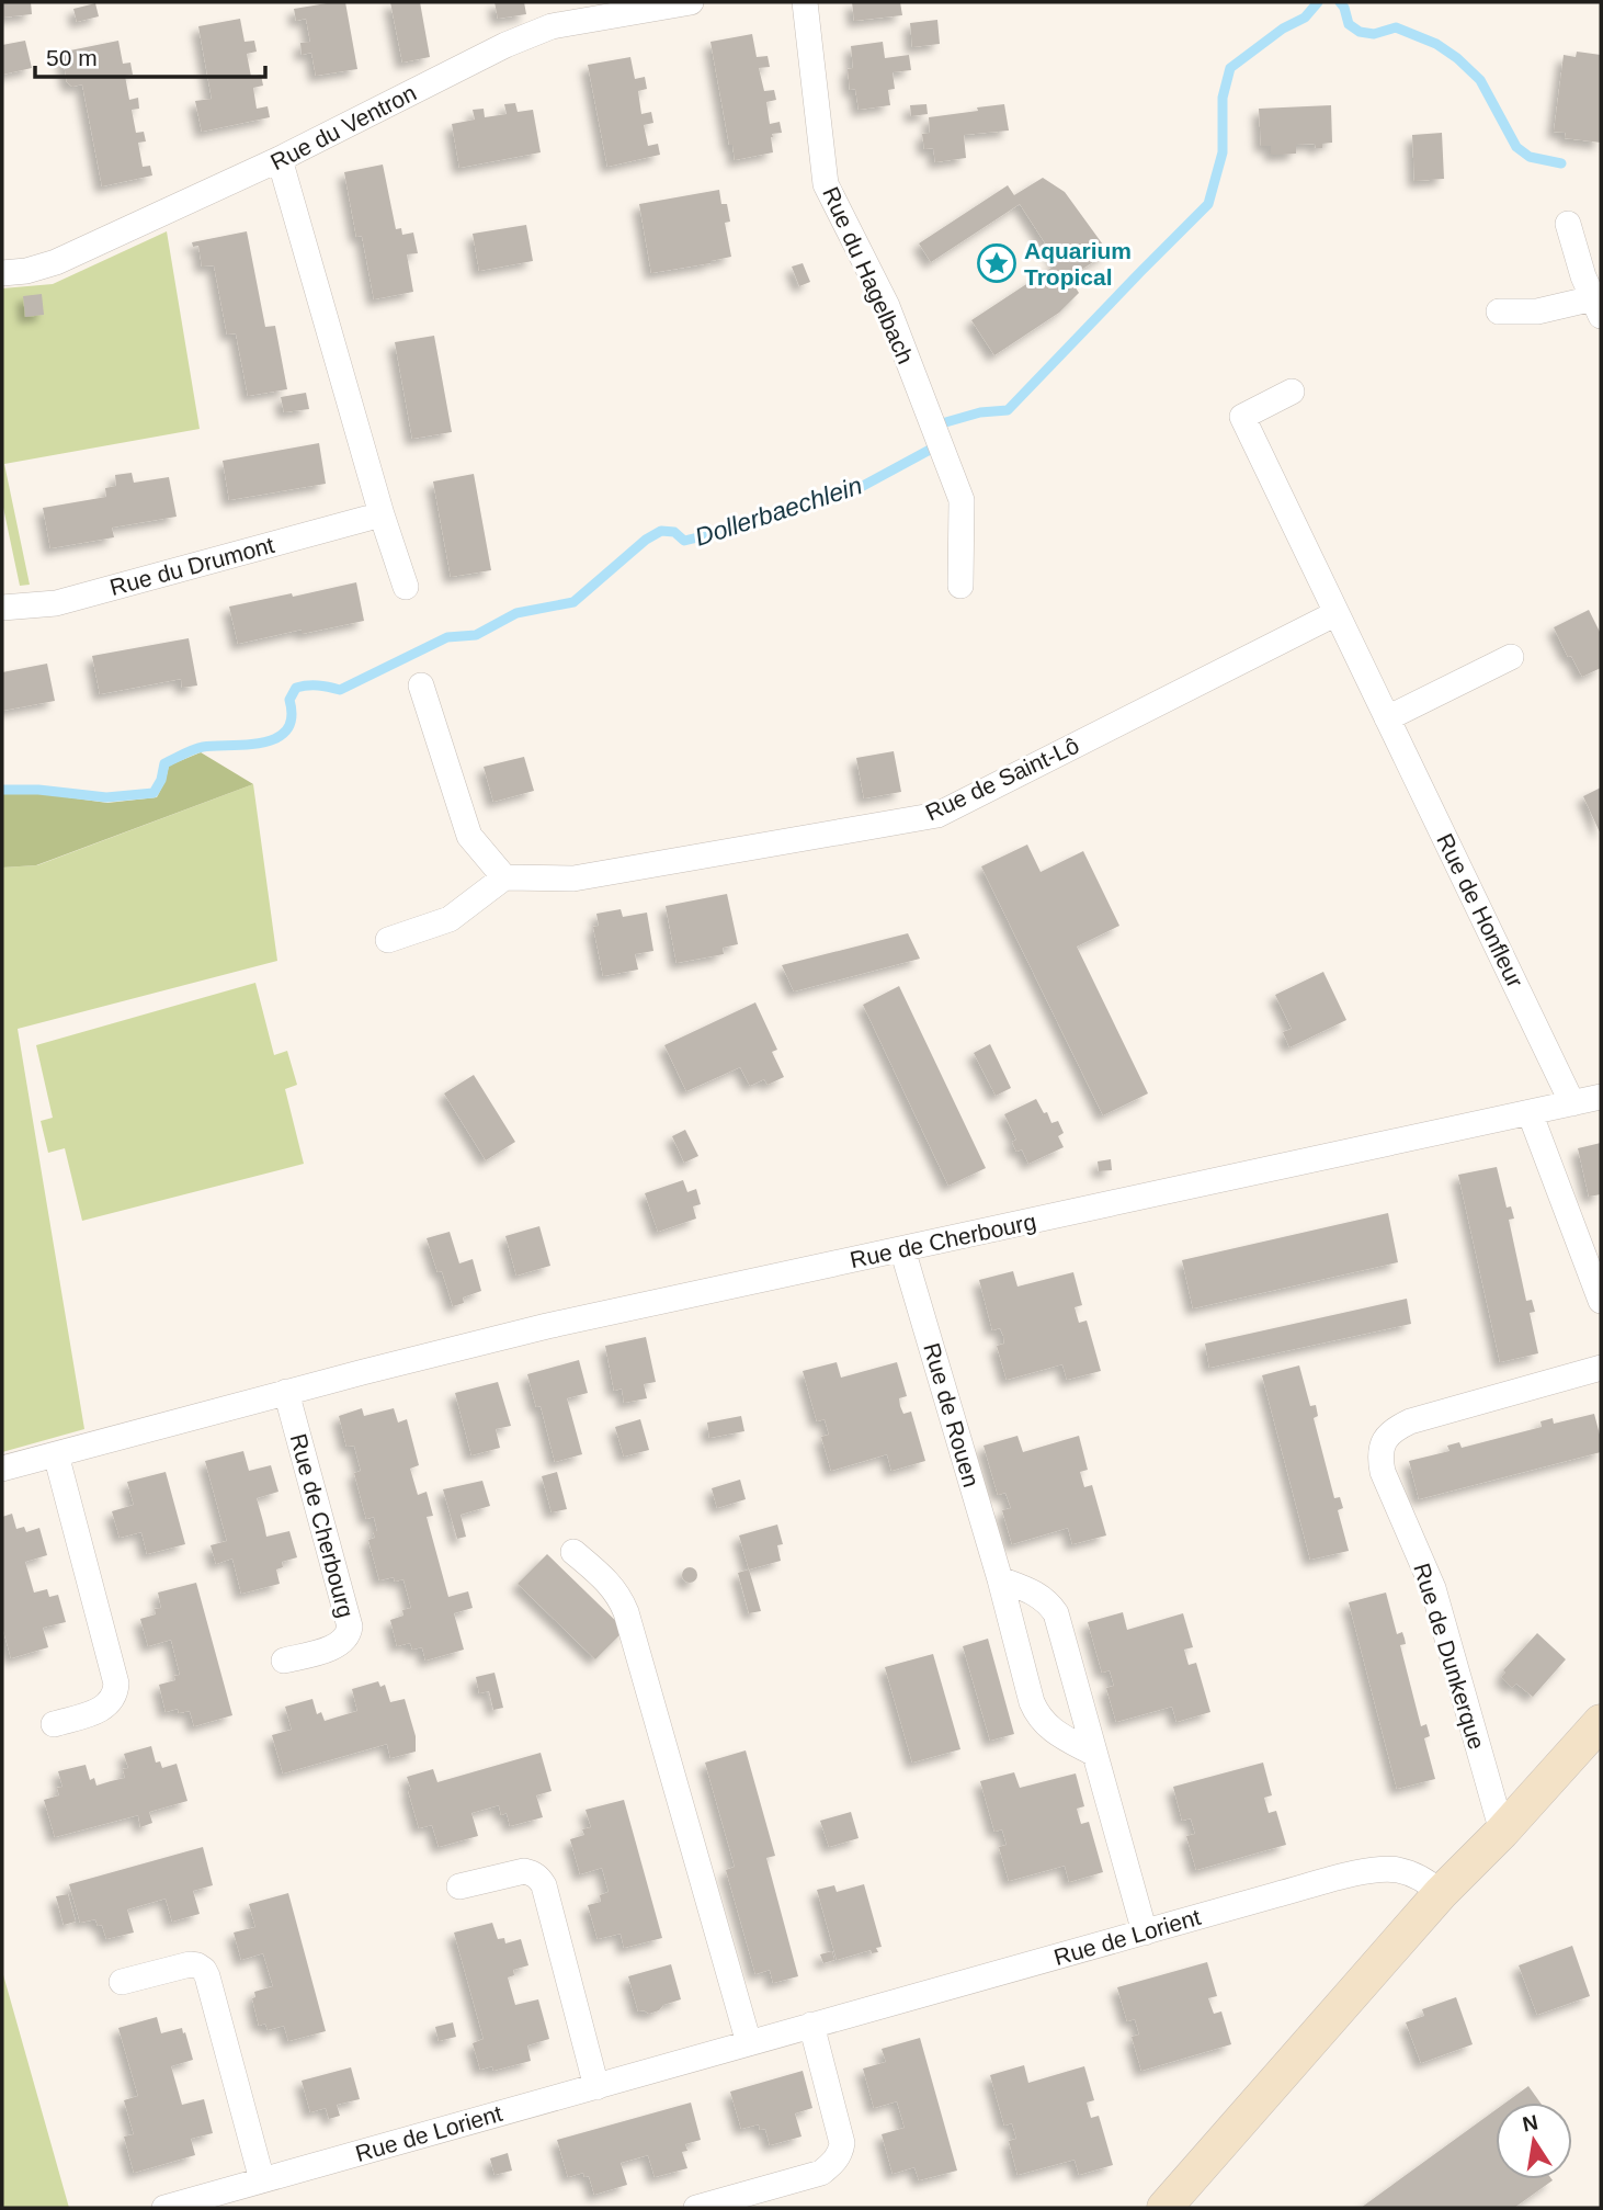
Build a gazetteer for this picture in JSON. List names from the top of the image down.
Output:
{
  "streets": {
    "street": [
      "Rue du Ventron",
      "Rue du Hagelbach",
      "Rue du Drumont",
      "Rue de Saint-Lô",
      "Rue de Honfleur",
      "Rue de Cherbourg",
      "Rue de Rouen",
      "Rue de Dunkerque",
      "Rue de Lorient"
    ]
  },
  "crossings": [
    ["Rue de Saint-Lô", "Rue de Honfleur"],
    ["Rue de Honfleur", "Rue de Cherbourg"],
    ["Rue de Cherbourg", "Rue de Rouen"]
  ],
  "water": ["Dollerbaechlein"],
  "places": {
    "place": ["Aquarium Tropical"]
  },
  "scale_bar": "50 m",
  "north": "top"
}
